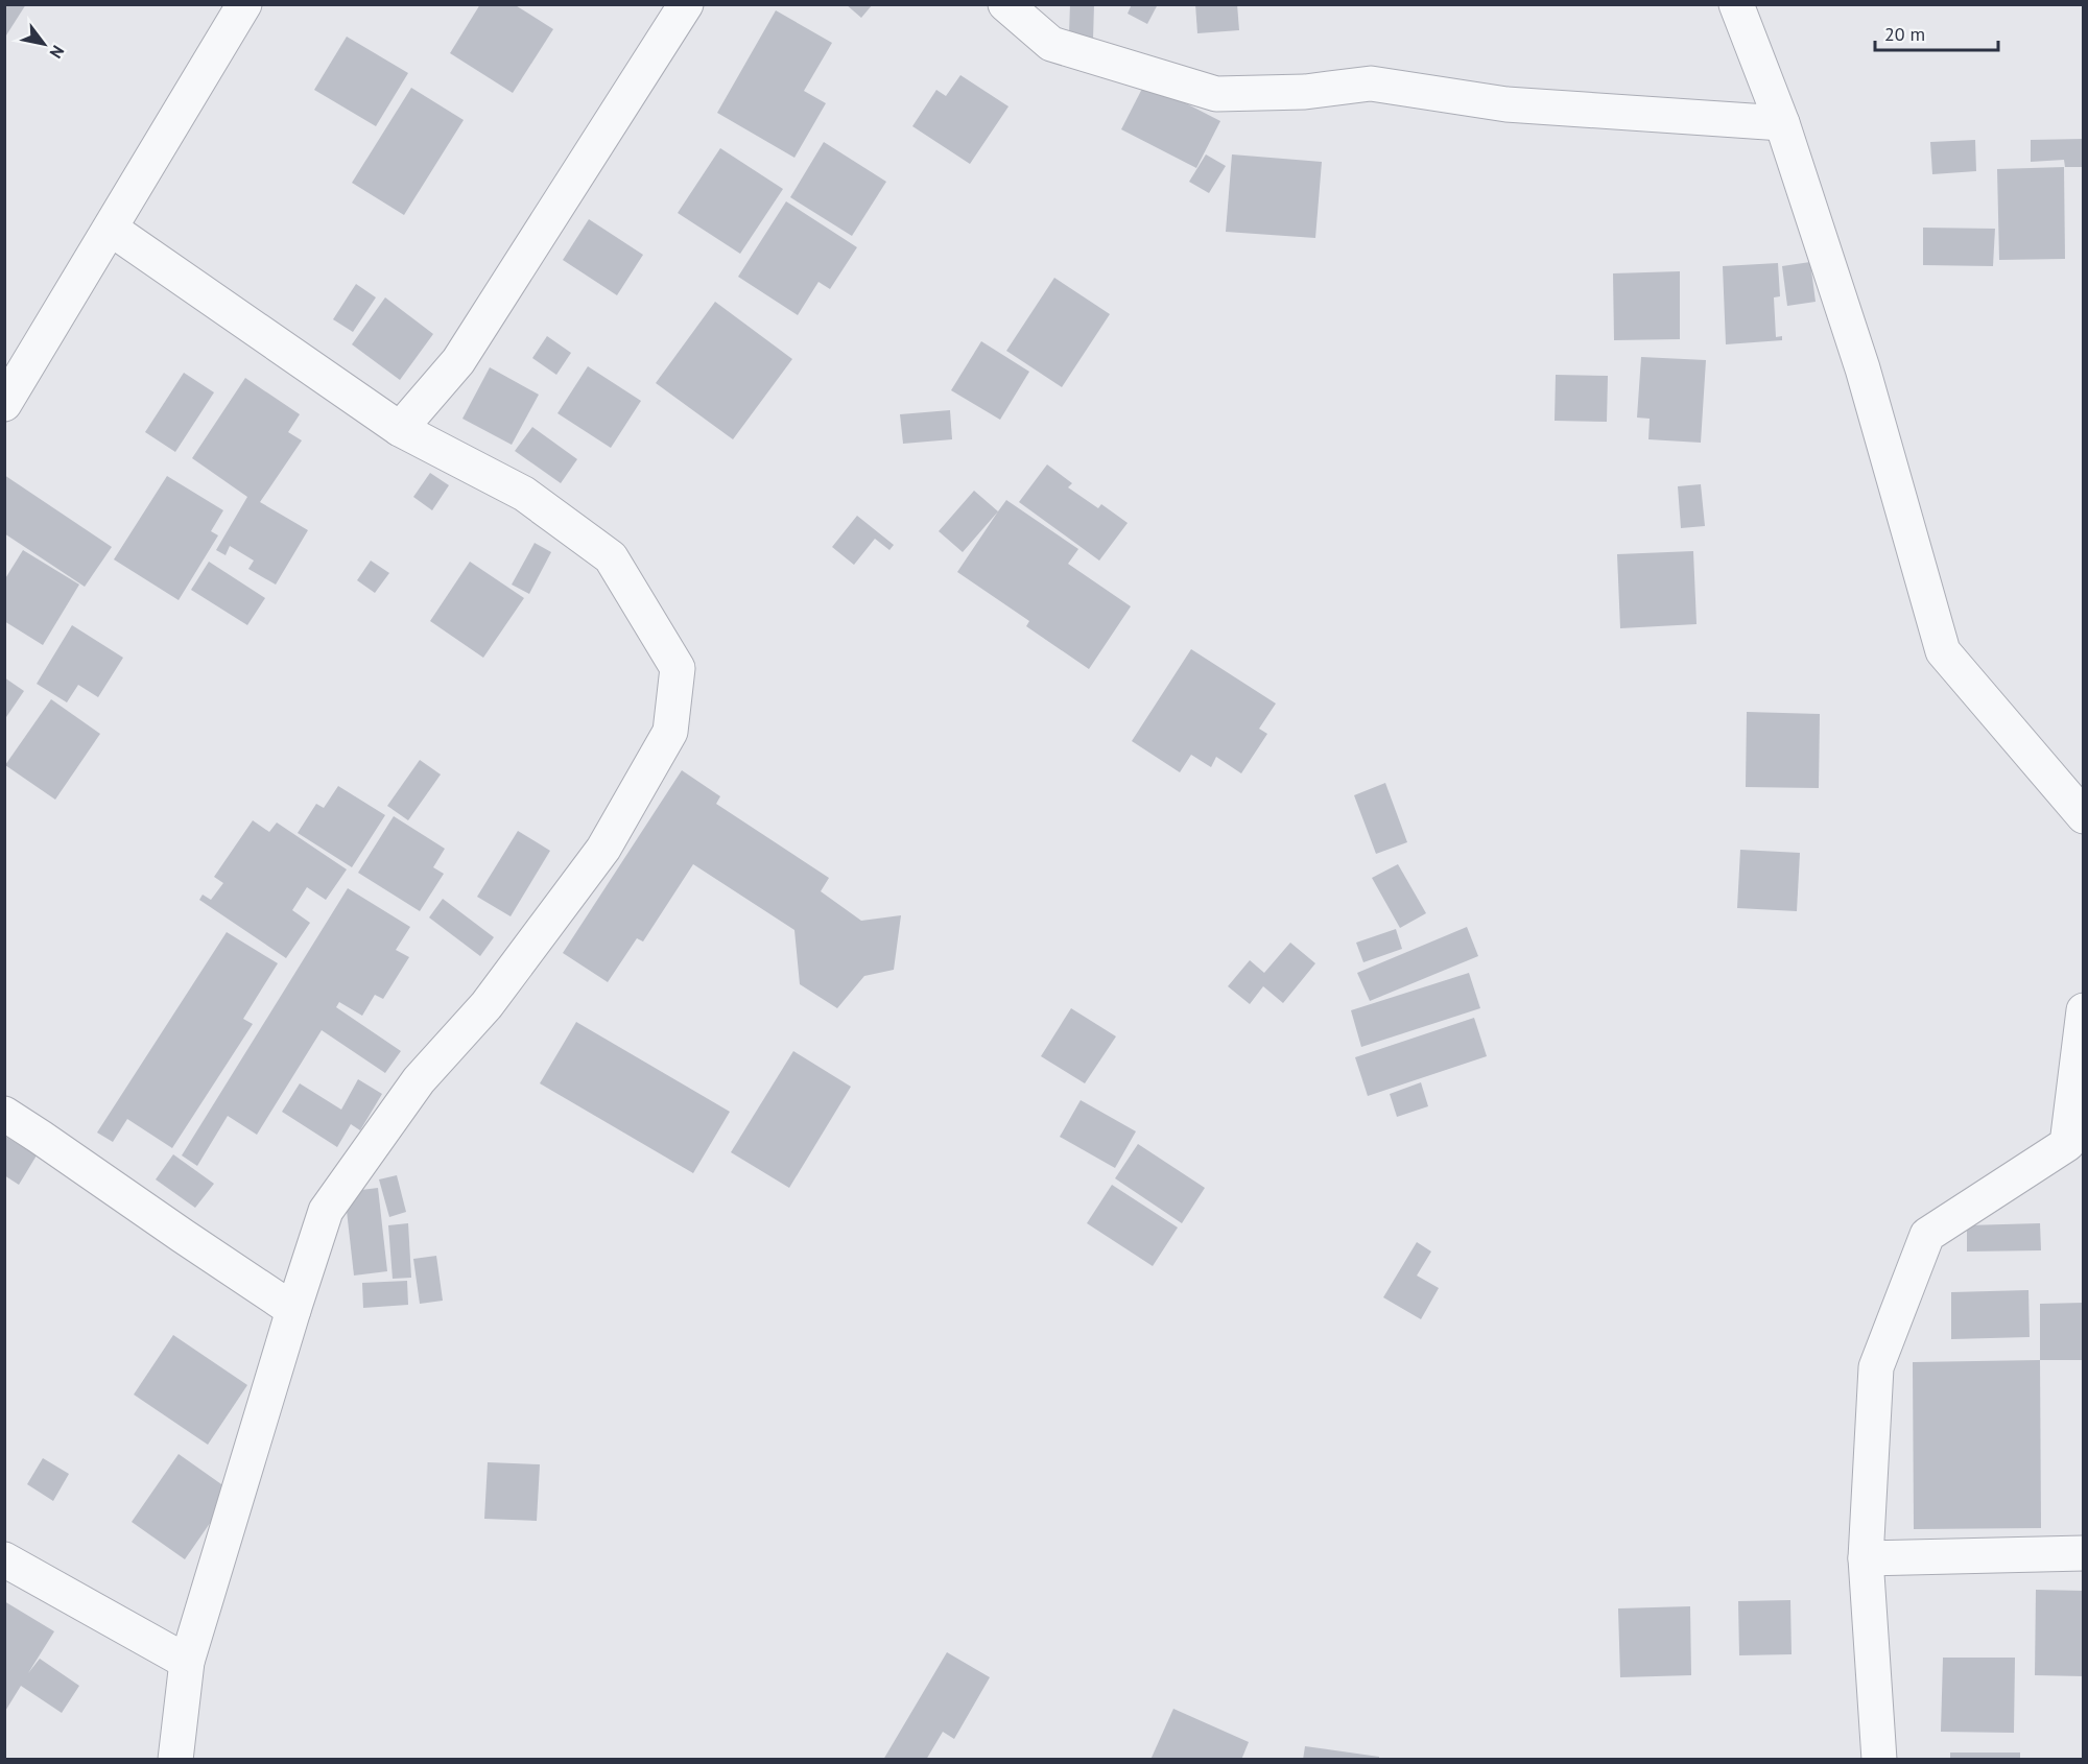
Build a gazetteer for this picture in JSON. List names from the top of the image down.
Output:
{
  "scale_bar": "20 m",
  "north": "bottom right"
}
